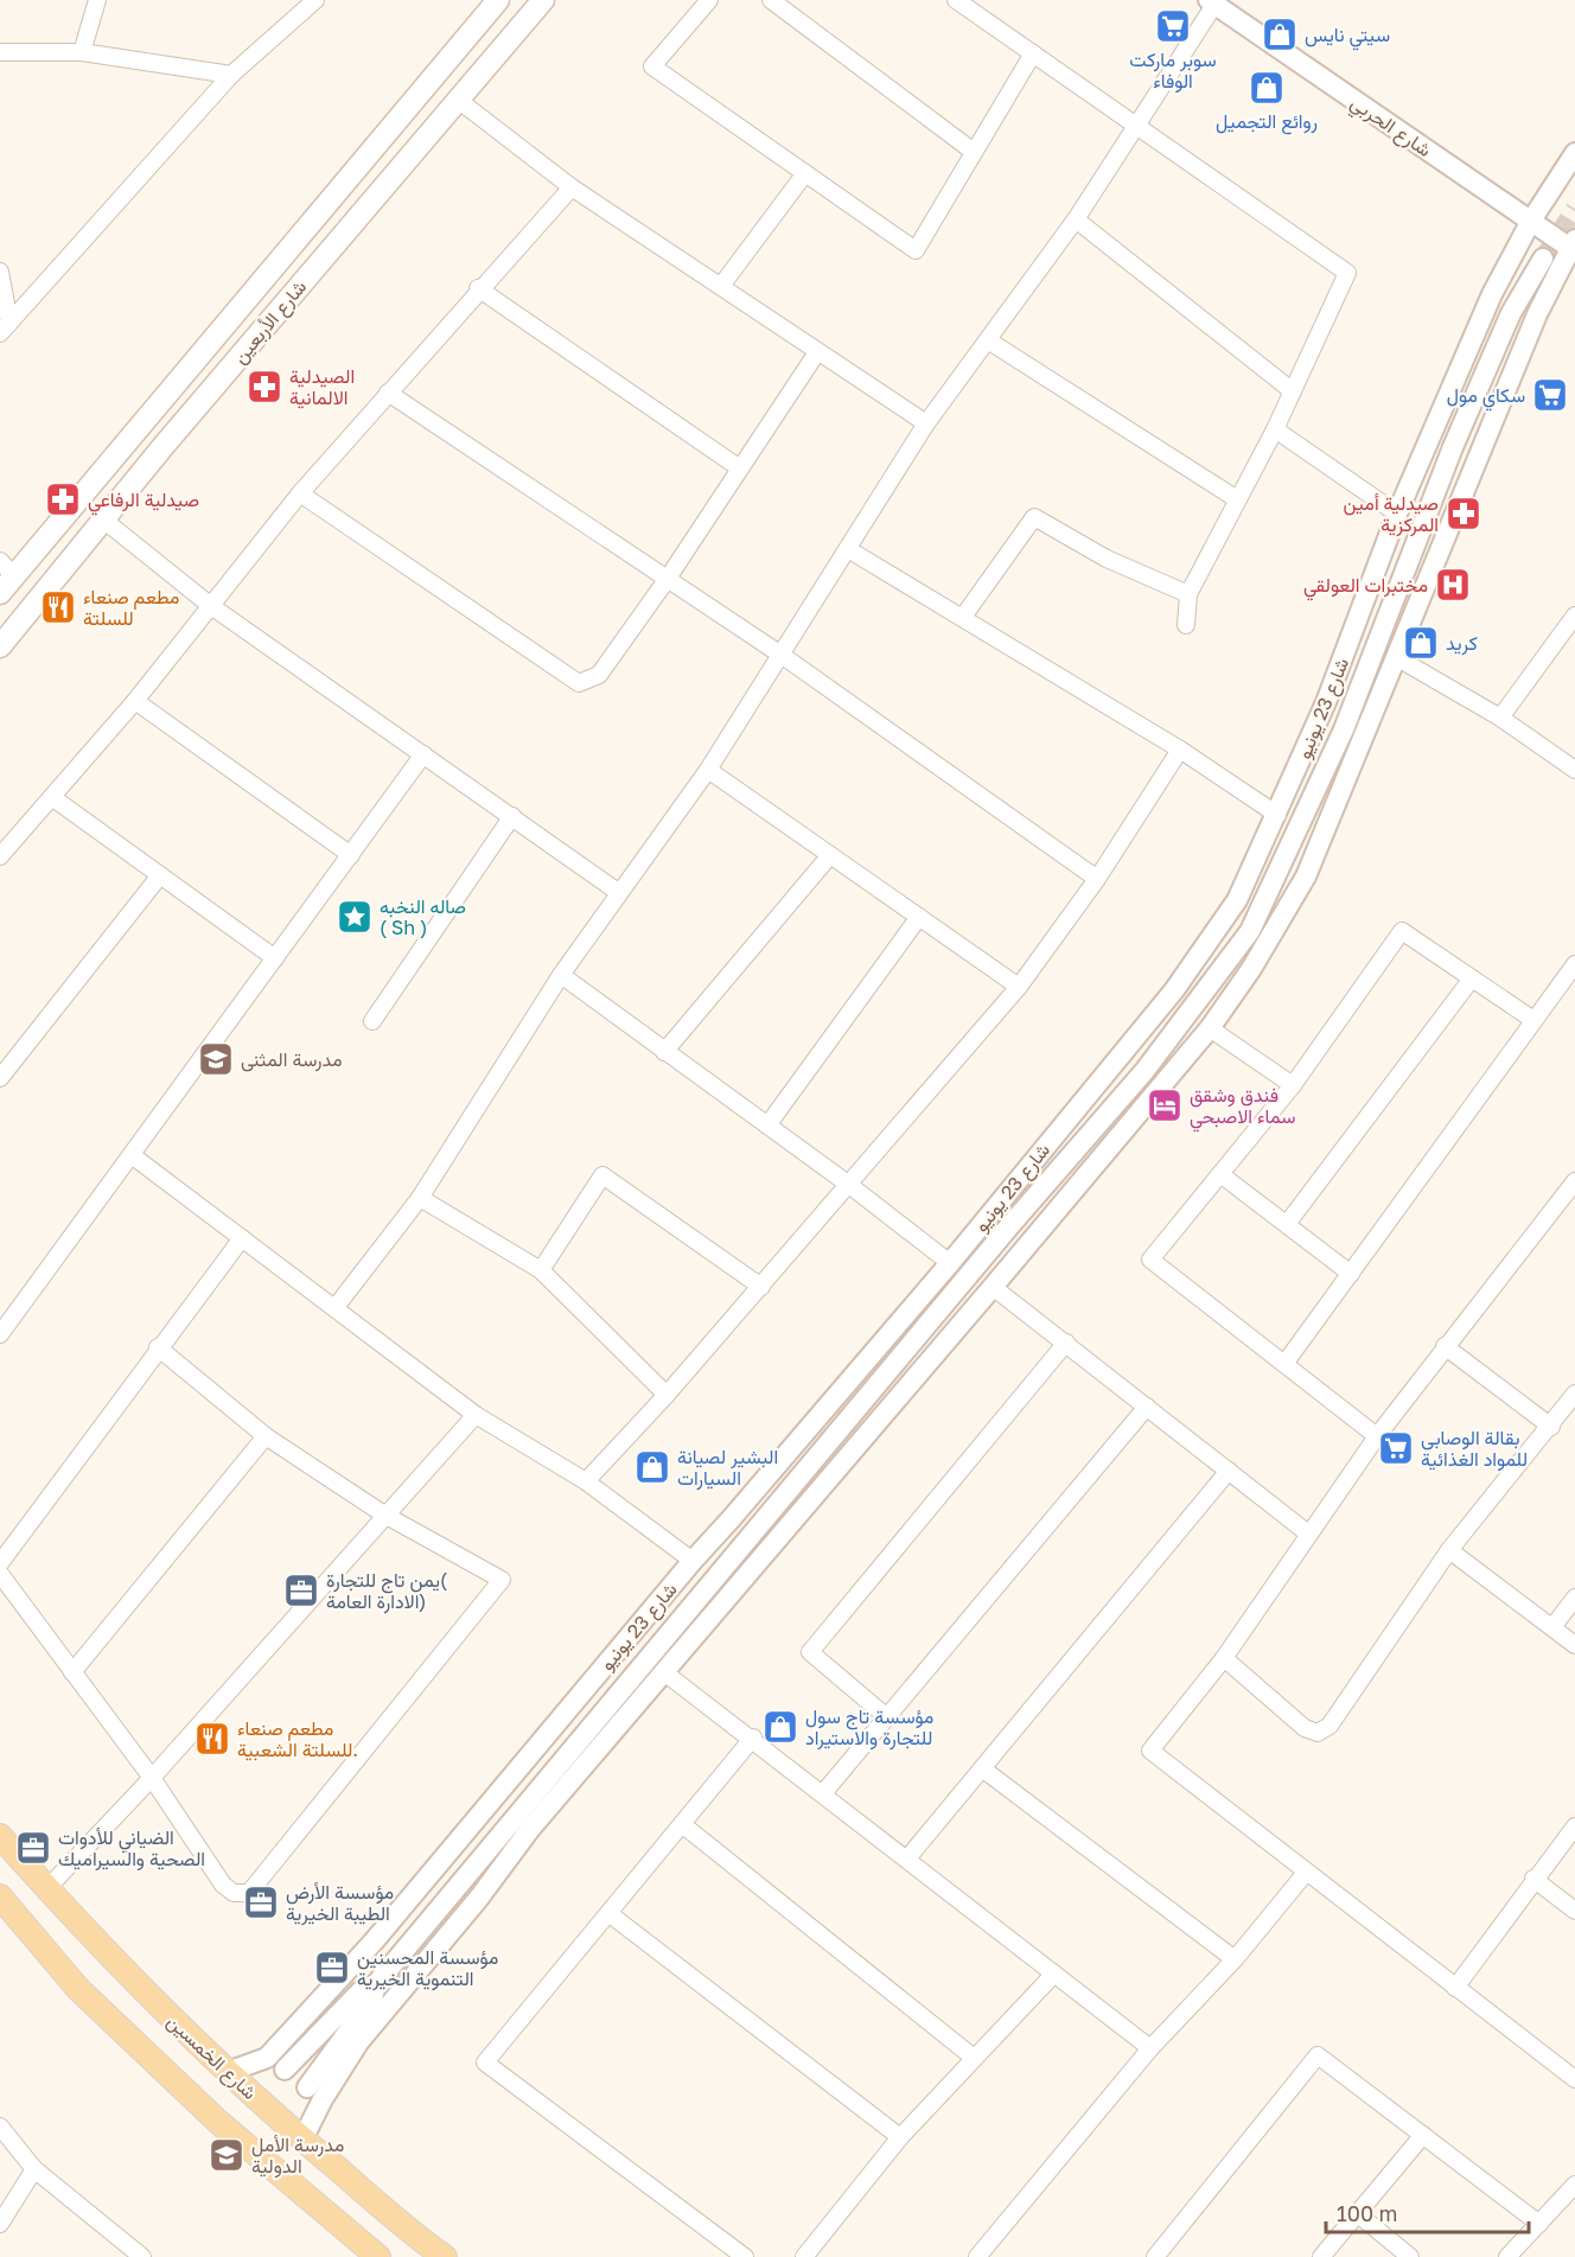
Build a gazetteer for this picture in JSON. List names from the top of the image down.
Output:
{
  "streets": {
    "main road": ["شارع الأربعين", "شارع الخمسين"],
    "street": ["شارع الحربي", "شارع 23 يونيو"]
  },
  "crossings": [
    ["شارع الحربي", "شارع 23 يونيو"],
    ["شارع 23 يونيو", "شارع الخمسين"]
  ],
  "places": {
    "supermarket": ["سوبر ماركت الوفاء", "سكاي مول", "بقالة الوصابي للمواد الغذائية"],
    "shop": [
      "سيتي نايس",
      "روائع التجميل",
      "كريد",
      "البشير لصيانة السيارات",
      "مؤسسة تاج سول للتجارة والاستيراد"
    ],
    "pharmacy": ["الصيدلية الالمانية", "صيدلية الرفاعي", "صيدلية أمين المركزية"],
    "hospital": ["مختبرات العولقي"],
    "restaurant": ["مطعم صنعاء للسلتة", "مطعم صنعاء للسلتة الشعبية."],
    "place": ["صاله النخبه ( Sh )"],
    "school or university": ["مدرسة المثنى", "مدرسة الأمل الدولية"],
    "hotel": ["فندق وشقق سماء الاصبحي"],
    "office": [
      "يمن تاج للتجارة( الادارة العامة)",
      "الضياني للأدوات الصحية والسيراميك",
      "مؤسسة الأرض الطيبة الخيرية",
      "مؤسسة المحسنين التنموية الخيرية"
    ]
  },
  "scale_bar": "100 m"
}
